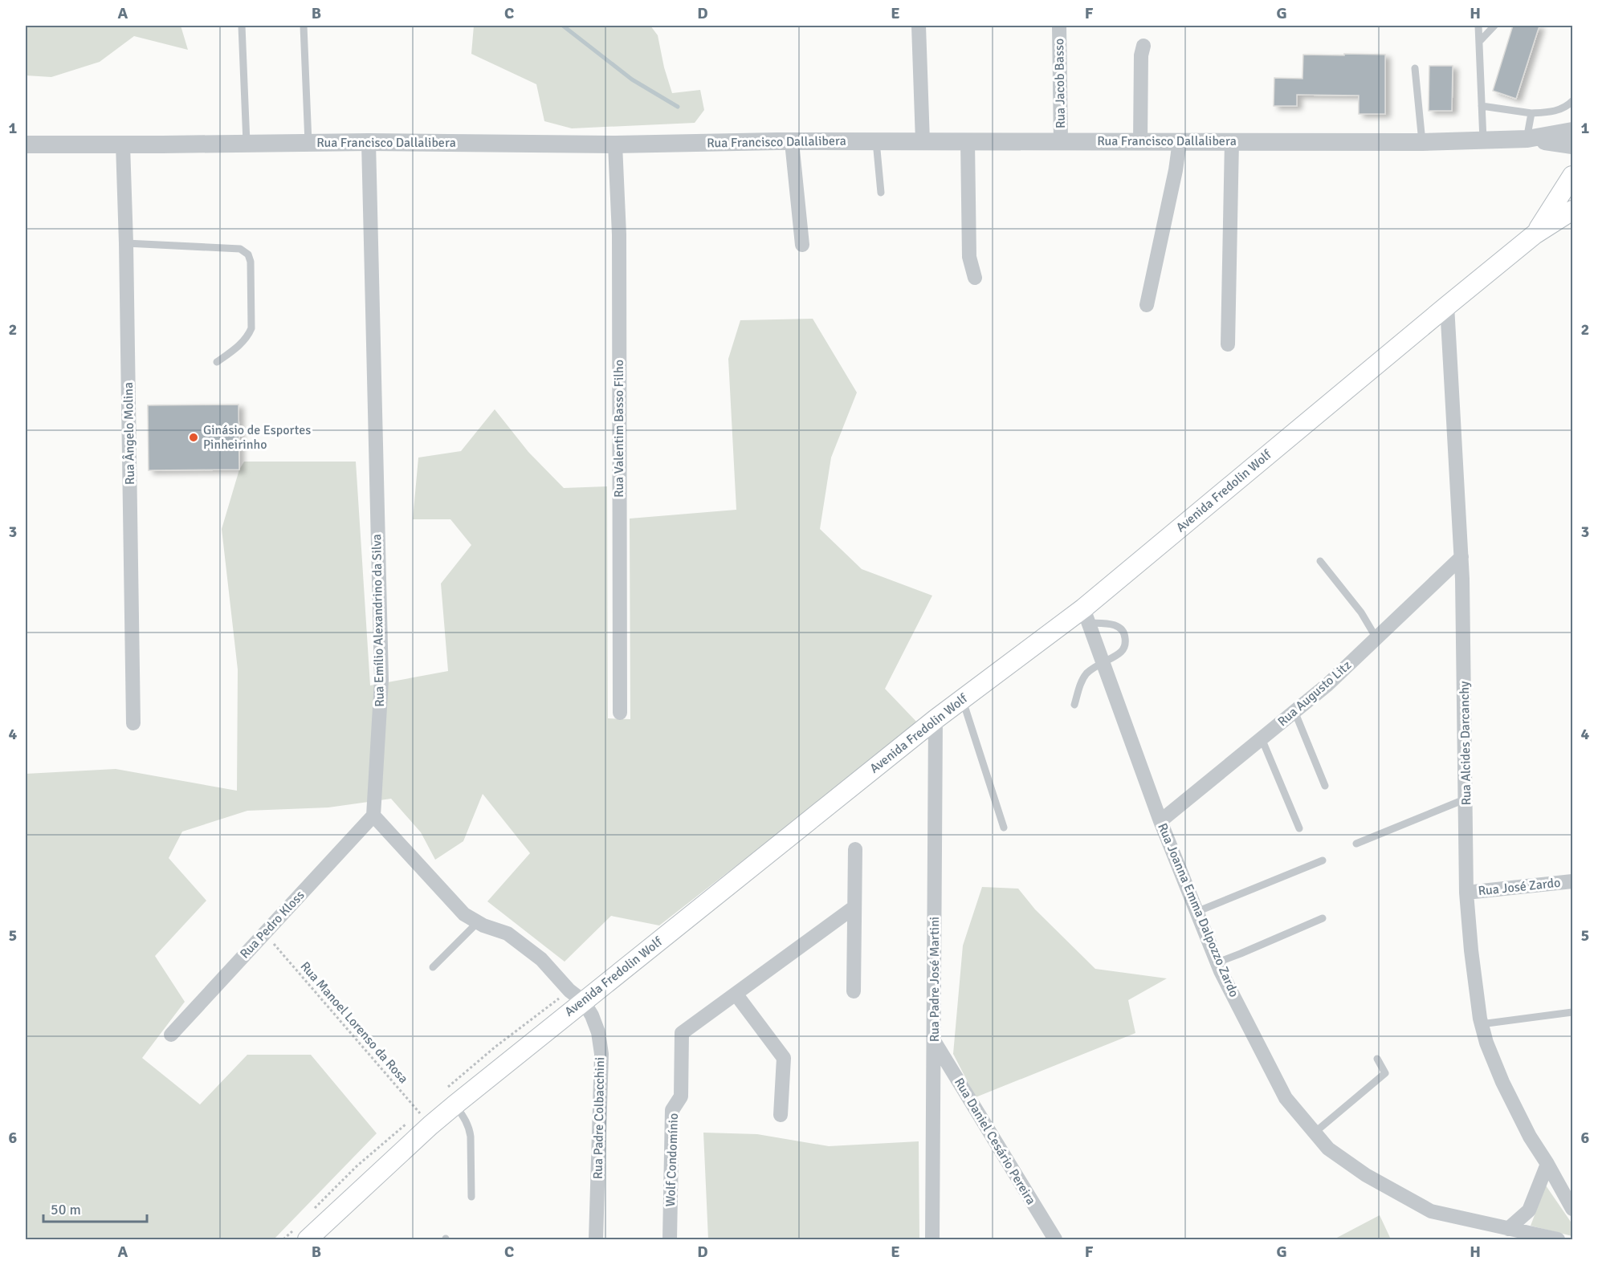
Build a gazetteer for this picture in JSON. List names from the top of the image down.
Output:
{
  "streets": {
    "main road": ["Avenida Fredolin Wolf"],
    "street": [
      "Rua Jacob Basso",
      "Rua Francisco Dallalibera",
      "Rua Valentim Basso Filho",
      "Rua Ângelo Molina",
      "Rua Emílio Alexandrino da Silva",
      "Rua Augusto Litz",
      "Rua Alcides Darcanchy",
      "Rua José Zardo",
      "Rua Joanna Emma Dalpozzo Zardo",
      "Rua Pedro Kloss",
      "Rua Padre José Martini",
      "Rua Padre Colbacchini",
      "Rua Daniel Cesário Pereira",
      "Wolf Condomínio"
    ],
    "path": ["Rua Manoel Lorenso da Rosa"]
  },
  "crossings": [
    ["Rua Jacob Basso", "Rua Francisco Dallalibera"],
    ["Rua Francisco Dallalibera", "Rua Valentim Basso Filho"],
    ["Rua Francisco Dallalibera", "Rua Ângelo Molina"],
    ["Rua Francisco Dallalibera", "Rua Emílio Alexandrino da Silva"],
    ["Avenida Fredolin Wolf", "Rua Alcides Darcanchy"],
    ["Avenida Fredolin Wolf", "Rua Joanna Emma Dalpozzo Zardo"],
    ["Avenida Fredolin Wolf", "Rua Padre José Martini"],
    ["Avenida Fredolin Wolf", "Rua Manoel Lorenso da Rosa"],
    ["Avenida Fredolin Wolf", "Rua Padre Colbacchini"],
    ["Rua Emílio Alexandrino da Silva", "Rua Pedro Kloss"],
    ["Rua Augusto Litz", "Rua Alcides Darcanchy"],
    ["Rua Augusto Litz", "Rua Joanna Emma Dalpozzo Zardo"],
    ["Rua Alcides Darcanchy", "Rua José Zardo"],
    ["Rua Pedro Kloss", "Rua Manoel Lorenso da Rosa"],
    ["Rua Padre José Martini", "Rua Daniel Cesário Pereira"]
  ],
  "places": ["Ginásio de Esportes Pinheirinho"],
  "scale_bar": "50 m",
  "grid": {
    "columns": [
      "A",
      "B",
      "C",
      "D",
      "E",
      "F",
      "G",
      "H"
    ],
    "rows": [
      "1",
      "2",
      "3",
      "4",
      "5",
      "6"
    ]
  }
}
